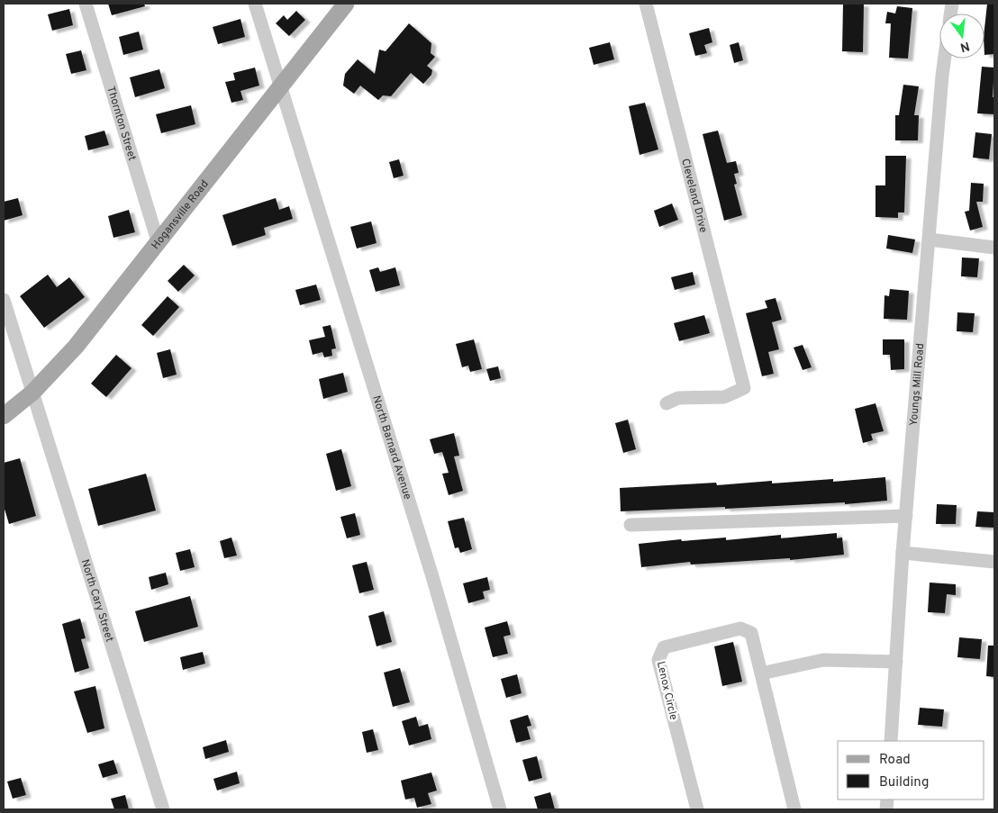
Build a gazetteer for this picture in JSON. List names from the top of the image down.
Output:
{
  "streets": {
    "main road": ["Hogansville Road"],
    "street": [
      "Thornton Street",
      "Cleveland Drive",
      "Youngs Mill Road",
      "North Barnard Avenue",
      "North Cary Street",
      "Lenox Circle"
    ]
  },
  "crossings": [
    ["Thornton Street", "Hogansville Road"],
    ["Hogansville Road", "North Barnard Avenue"],
    ["Hogansville Road", "North Cary Street"]
  ],
  "legend": ["Road", "Building"],
  "north": "bottom"
}
